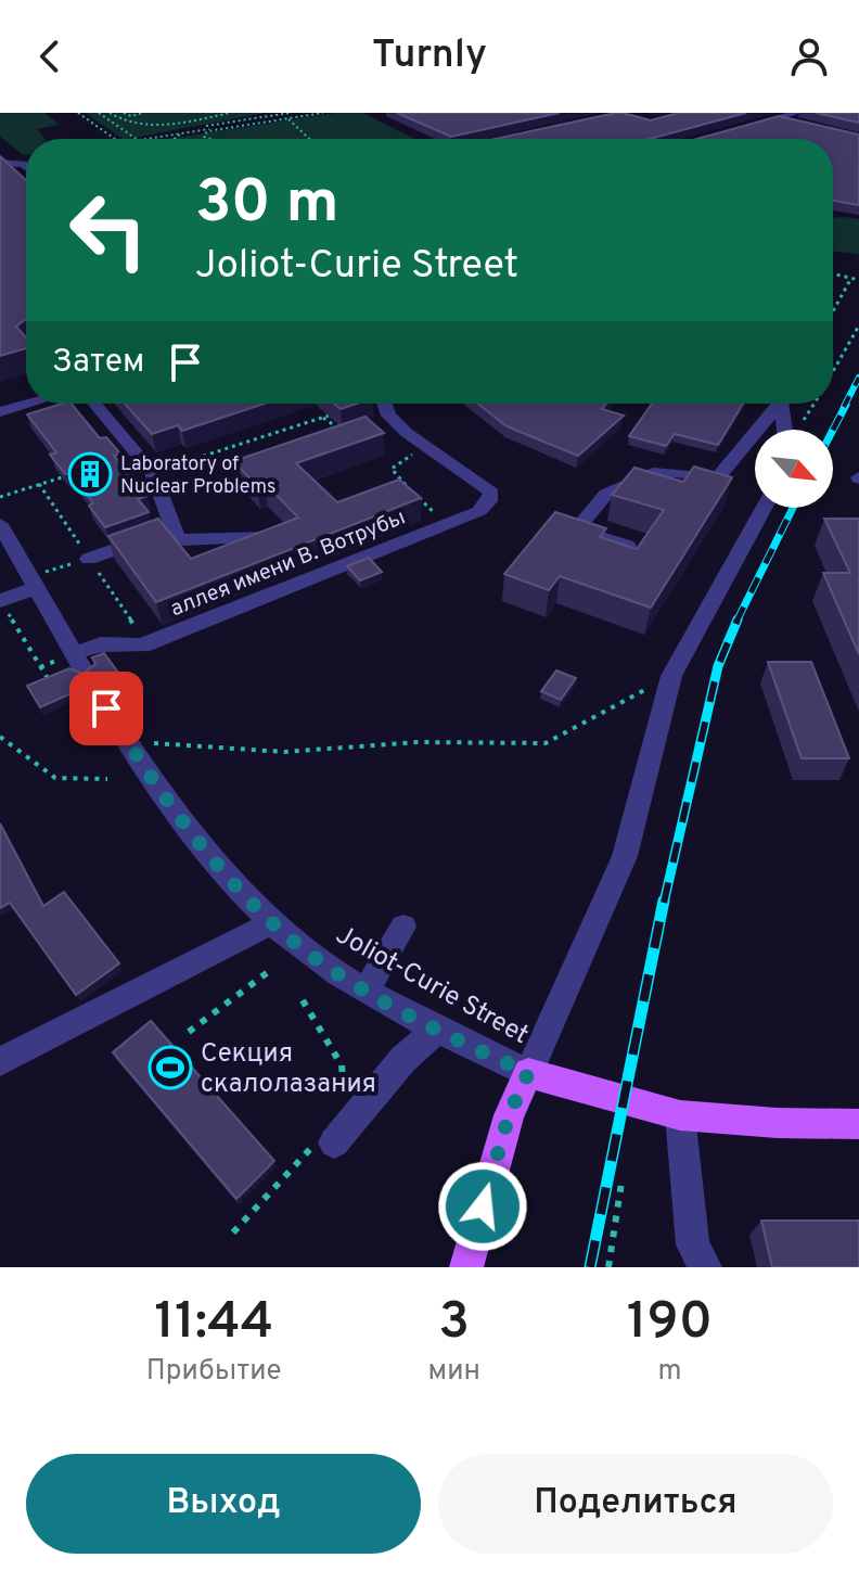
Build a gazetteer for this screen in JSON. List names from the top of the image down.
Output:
{
  "streets": {
    "main road": ["Joliot-Curie Street"],
    "street": ["аллея имени В. Вотрубы"]
  },
  "crossings": [
    ["аллея имени В. Вотрубы", "Joliot-Curie Street"]
  ],
  "places": {
    "building": ["Laboratory of Nuclear Problems"],
    "sports": ["Секция скалолазания"]
  },
  "north": "bottom right",
  "page": {
    "header": "Turnly",
    "turn": ["30 m", "Joliot-Curie Street"],
    "then": "Затем",
    "eta": [
      "11:44",
      "Прибытие",
      "3",
      "мин",
      "190",
      "m"
    ],
    "buttons": ["Выход", "Поделиться"]
  }
}
